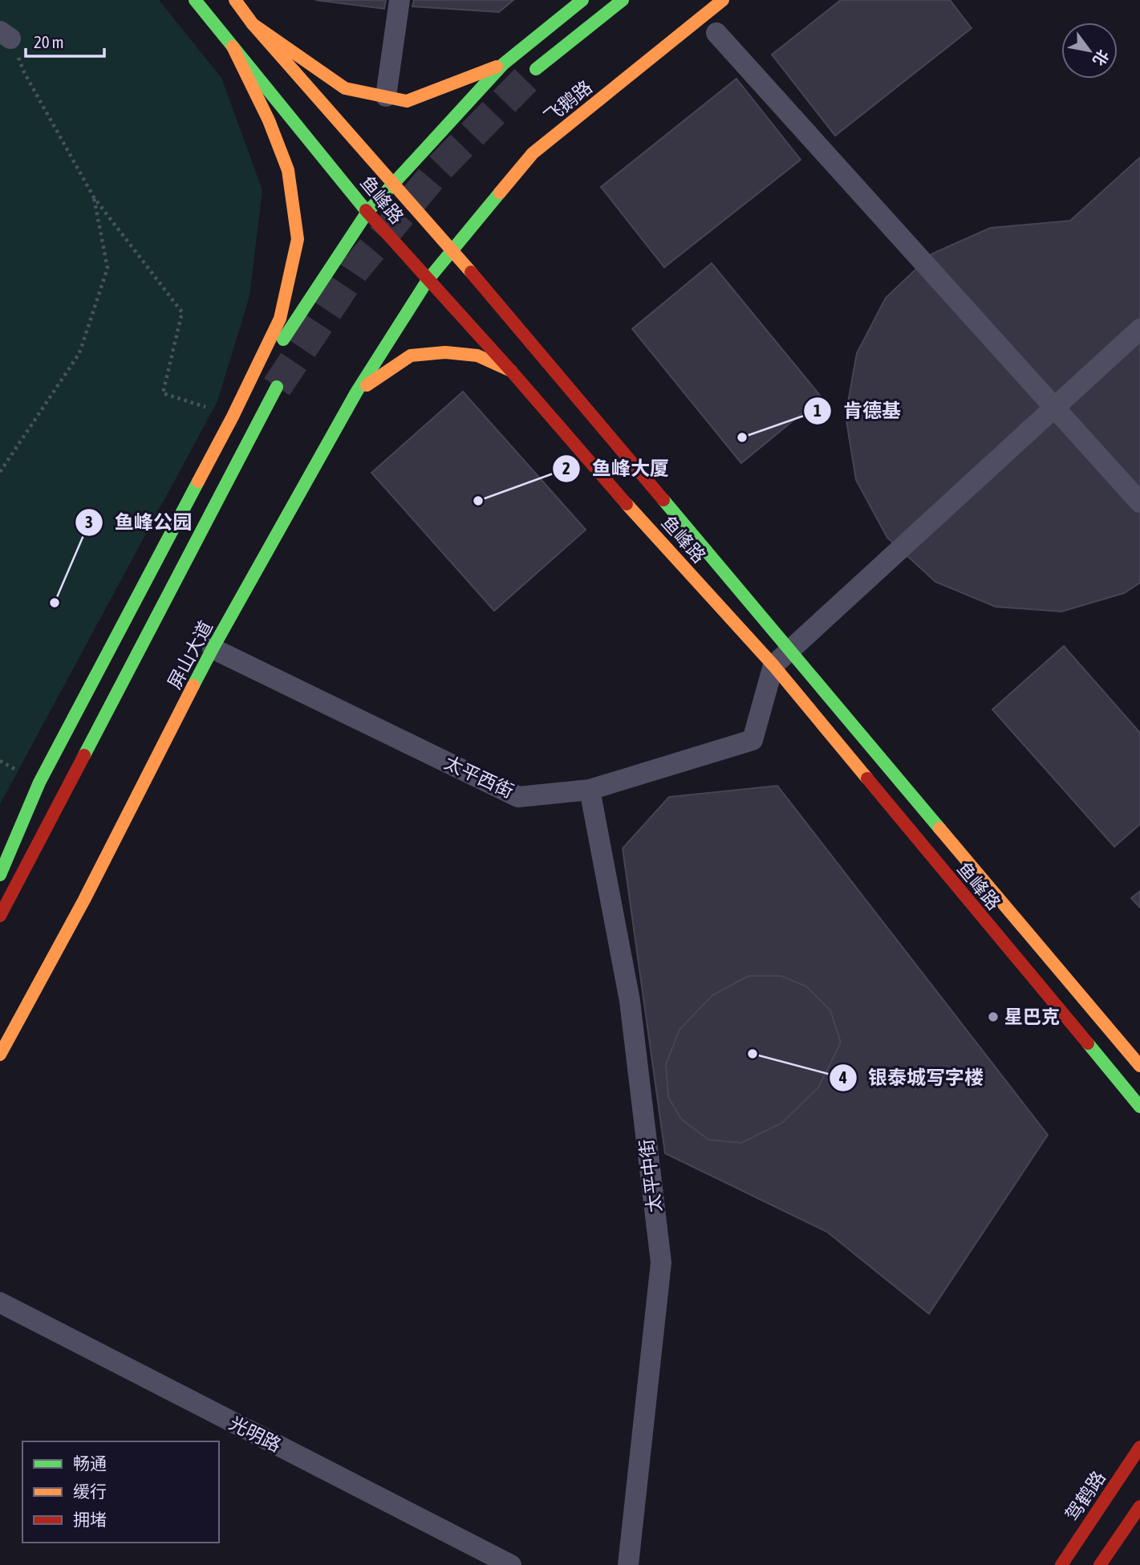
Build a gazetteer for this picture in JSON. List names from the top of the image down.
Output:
{
  "streets": {
    "main road": [
      "飞鹅路",
      "鱼峰路",
      "屏山大道",
      "驾鹤路"
    ],
    "street": ["太平西街", "太平中街", "光明路"]
  },
  "crossings": [
    ["飞鹅路", "鱼峰路"],
    ["飞鹅路", "屏山大道"],
    ["鱼峰路", "屏山大道"],
    ["鱼峰路", "太平西街"],
    ["屏山大道", "太平西街"],
    ["太平西街", "太平中街"]
  ],
  "places": [
    "肯德基",
    "鱼峰大厦",
    "鱼峰公园",
    "星巴克",
    "银泰城写字楼"
  ],
  "legend": ["畅通", "缓行", "拥堵"],
  "scale_bar": "20 m",
  "north": "bottom right"
}
